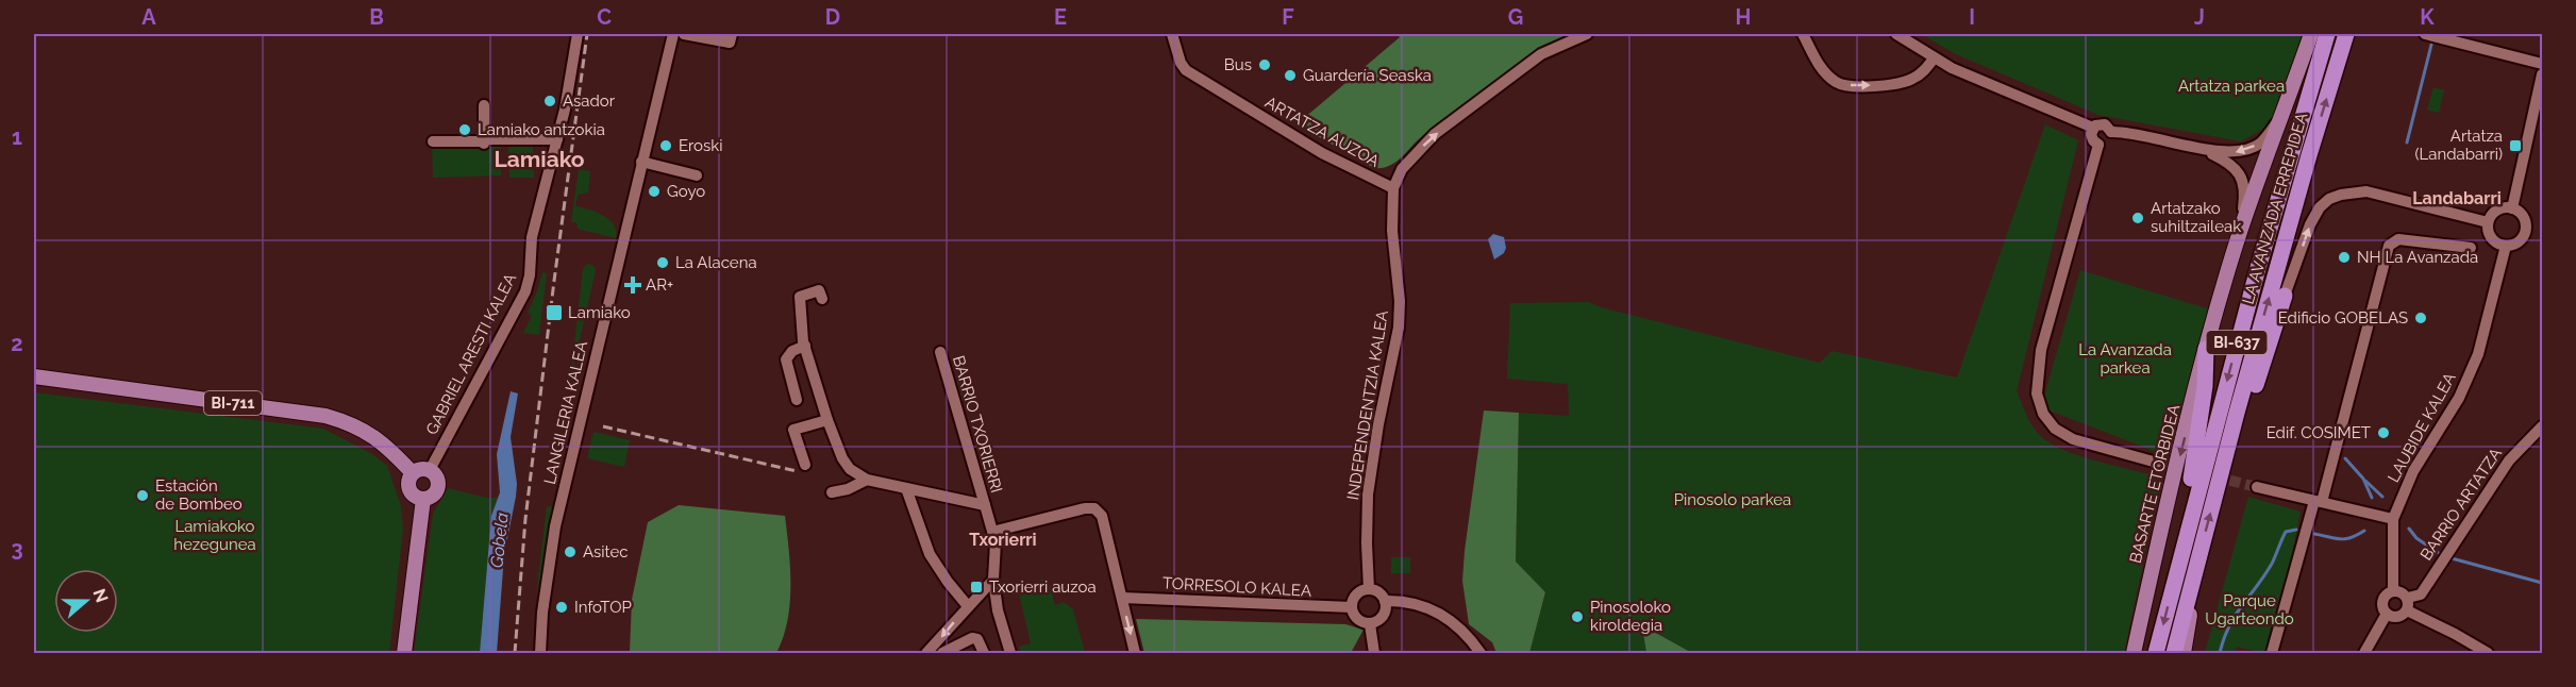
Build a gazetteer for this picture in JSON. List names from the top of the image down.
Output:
{
  "streets": {
    "highway": ["LA AVANZADA ERREPIDEA", "BI-637"],
    "main road": ["BI-711", "BASARTE ETORBIDEA"],
    "street": [
      "ARTATZA AUZOA",
      "GABRIEL ARESTI KALEA",
      "INDEPENDENTZIA KALEA",
      "LANGILERIA KALEA",
      "BARRIO TXORIERRI",
      "LAUBIDE KALEA",
      "BARRIO ARTATZA",
      "TORRESOLO KALEA"
    ]
  },
  "crossings": [
    ["ARTATZA AUZOA", "INDEPENDENTZIA KALEA"],
    ["GABRIEL ARESTI KALEA", "BI-711"],
    ["INDEPENDENTZIA KALEA", "TORRESOLO KALEA"],
    ["LAUBIDE KALEA", "BARRIO ARTATZA"]
  ],
  "one_way": ["ARTATZA AUZOA"],
  "districts": ["Lamiako", "Landabarri", "Txorierri"],
  "water": ["Gobela"],
  "parks": [
    "Artatza parkea",
    "La Avanzada parkea",
    "Pinosolo parkea",
    "Lamiakoko hezegunea",
    "Parque Ugarteondo"
  ],
  "places": {
    "other": [
      "Bus",
      "Guardería Seaska",
      "Asador",
      "Lamiako antzokia",
      "Eroski",
      "Goyo",
      "Artatzako suhiltzaileak",
      "NH La Avanzada",
      "La Alacena",
      "Edificio GOBELAS",
      "Edif. COSIMET",
      "Estación de Bombeo",
      "Asitec",
      "InfoTOP",
      "Pinosoloko kiroldegia"
    ],
    "transit": ["Artatza (Landabarri)", "Lamiako", "Txorierri auzoa"],
    "health": ["AR+"]
  },
  "north": "right",
  "grid": {
    "columns": [
      "A",
      "B",
      "C",
      "D",
      "E",
      "F",
      "G",
      "H",
      "I",
      "J",
      "K"
    ],
    "rows": ["1", "2", "3"]
  }
}
